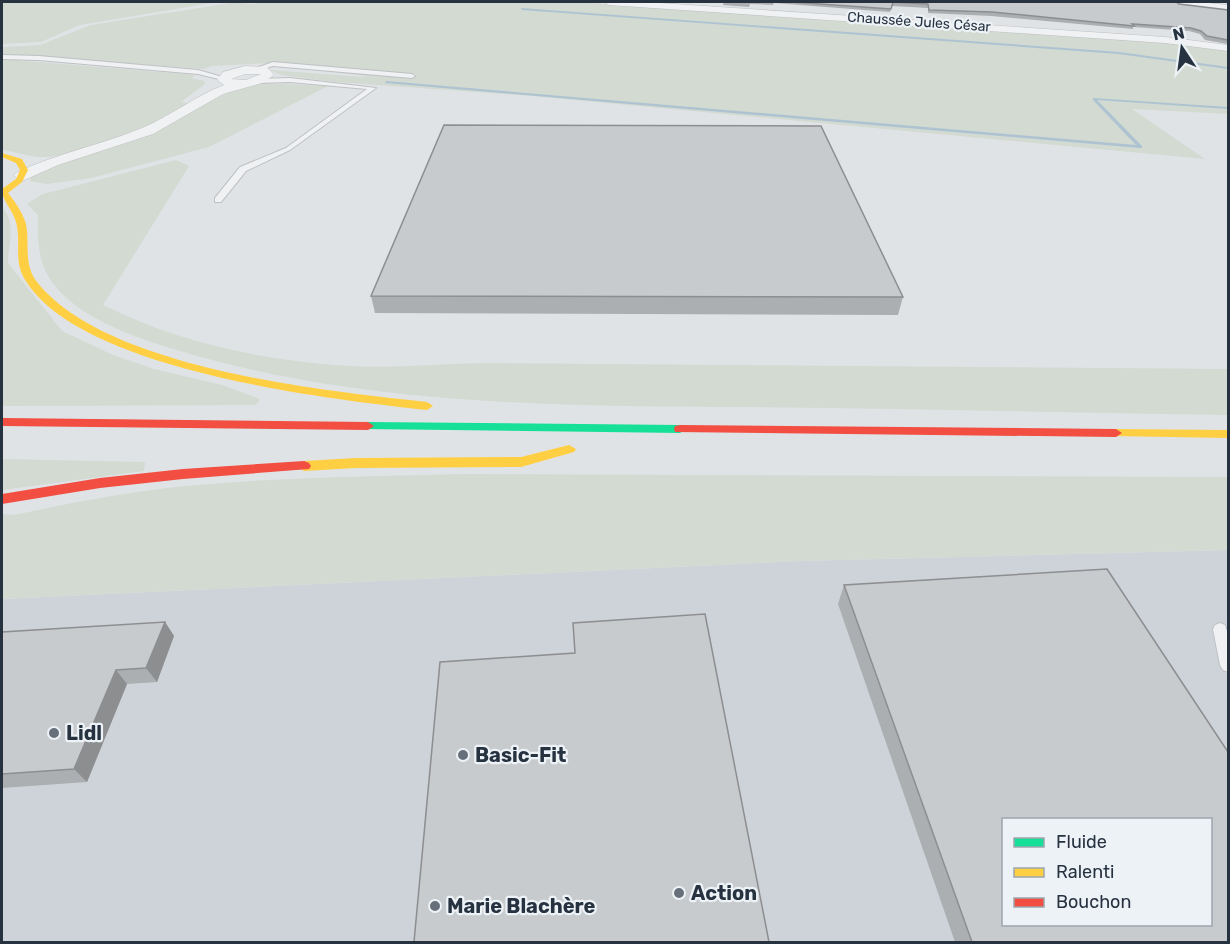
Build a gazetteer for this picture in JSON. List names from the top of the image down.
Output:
{
  "streets": {
    "street": ["Chaussée Jules César"]
  },
  "places": [
    "Lidl",
    "Basic-Fit",
    "Action",
    "Marie Blachère"
  ],
  "legend": ["Fluide", "Ralenti", "Bouchon"],
  "north": "top"
}
